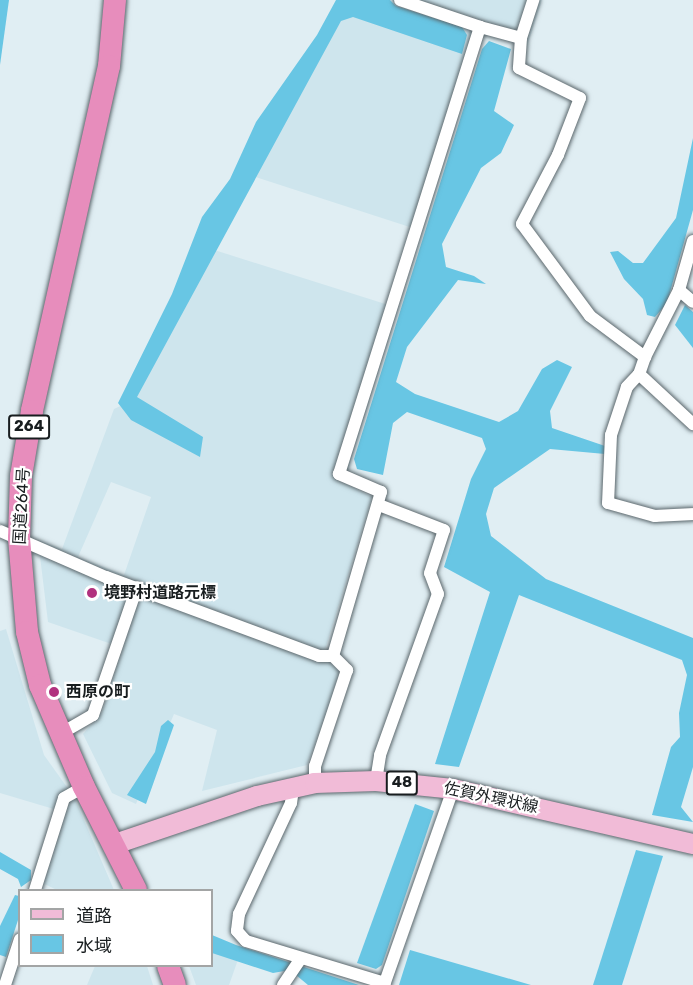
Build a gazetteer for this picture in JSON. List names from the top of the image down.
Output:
{
  "streets": {
    "highway": ["264", "国道264号"],
    "main road": ["48", "佐賀外環状線"]
  },
  "crossings": [
    ["国道264号", "佐賀外環状線"]
  ],
  "places": ["境野村道路元標", "西原の町"],
  "legend": ["道路", "水域"]
}
